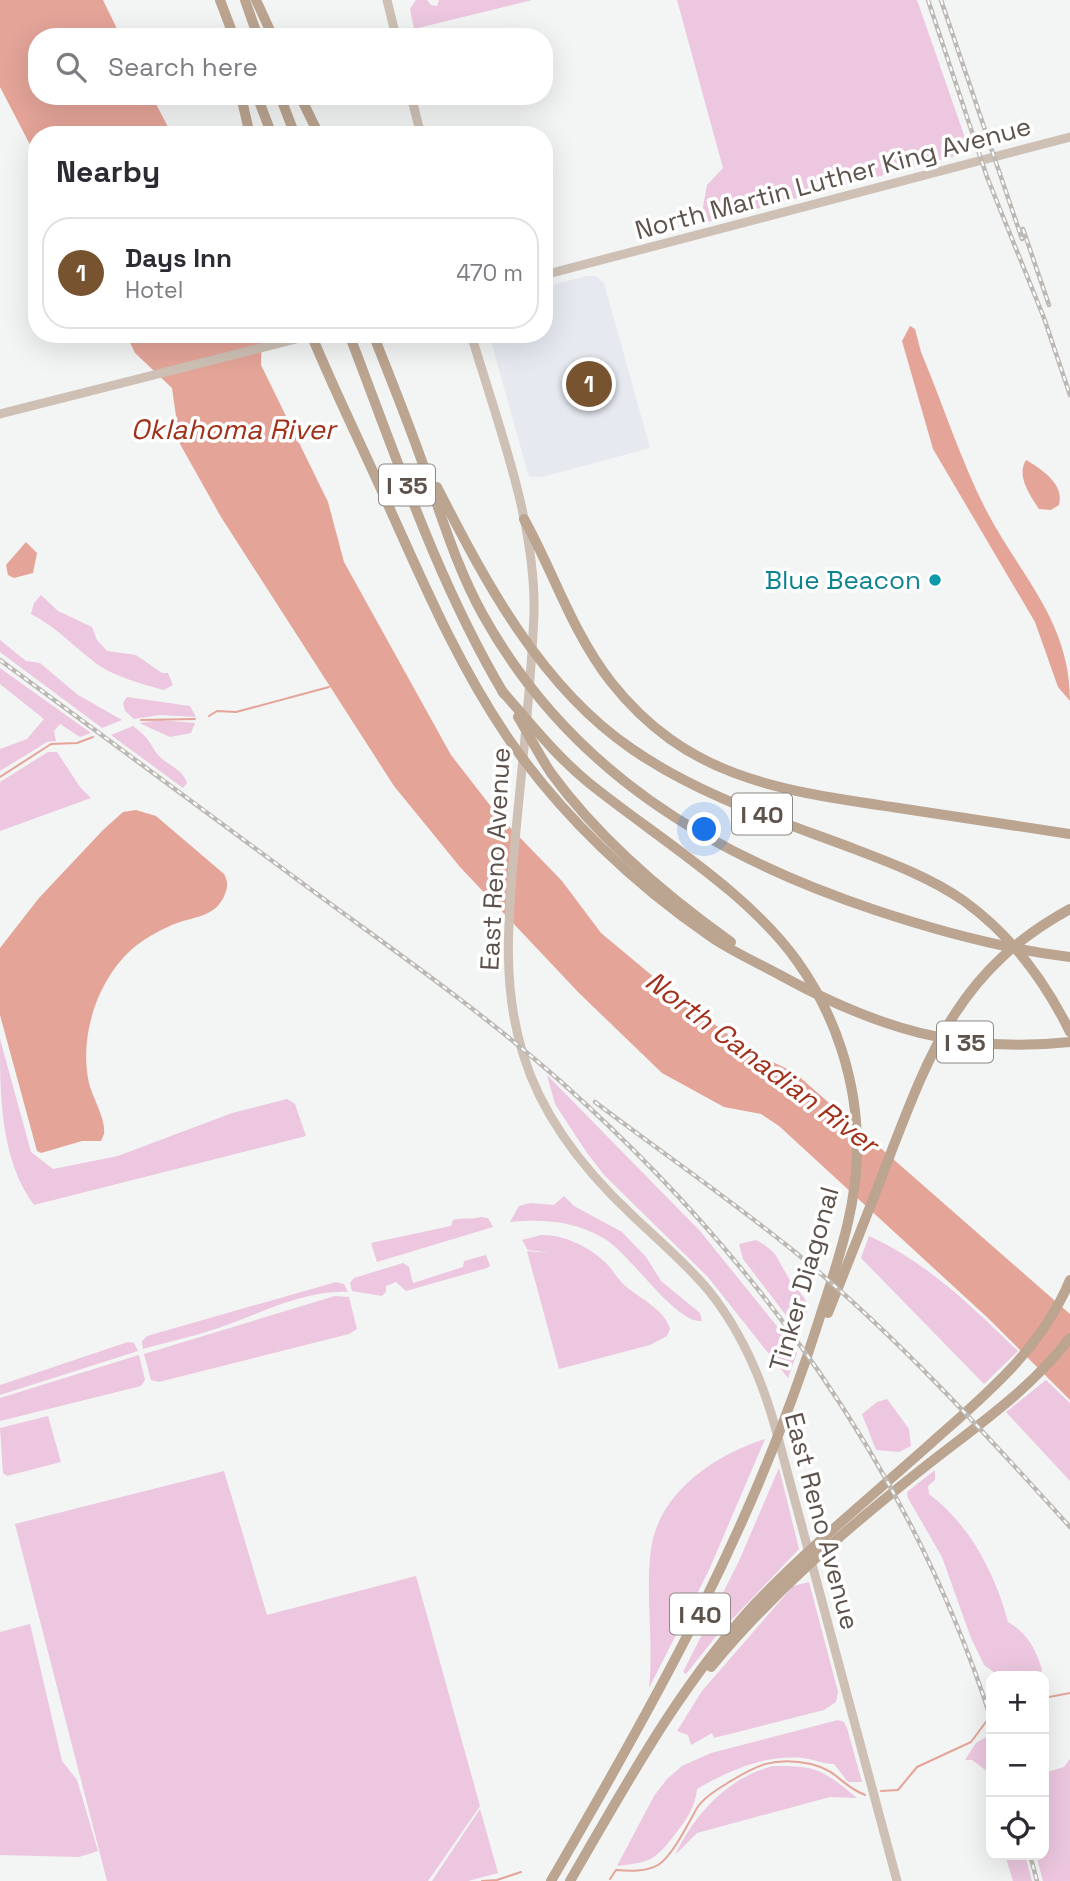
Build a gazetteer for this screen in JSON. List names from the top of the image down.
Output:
{
  "streets": {
    "highway": ["I 35", "I 40", "Tinker Diagonal"],
    "main road": ["North Martin Luther King Avenue", "East Reno Avenue"]
  },
  "crossings": [
    ["I 35", "I 40"],
    ["I 35", "Tinker Diagonal"]
  ],
  "water": ["Oklahoma River", "North Canadian River"],
  "places": ["Blue Beacon"],
  "page": {
    "search": "Search here",
    "heading": "Nearby",
    "list": [
      {
        "mark": "1",
        "name": "Days Inn",
        "note": "Hotel",
        "value": "470 m"
      }
    ],
    "pins": "1",
    "map_buttons": ["+", "−"]
  }
}
